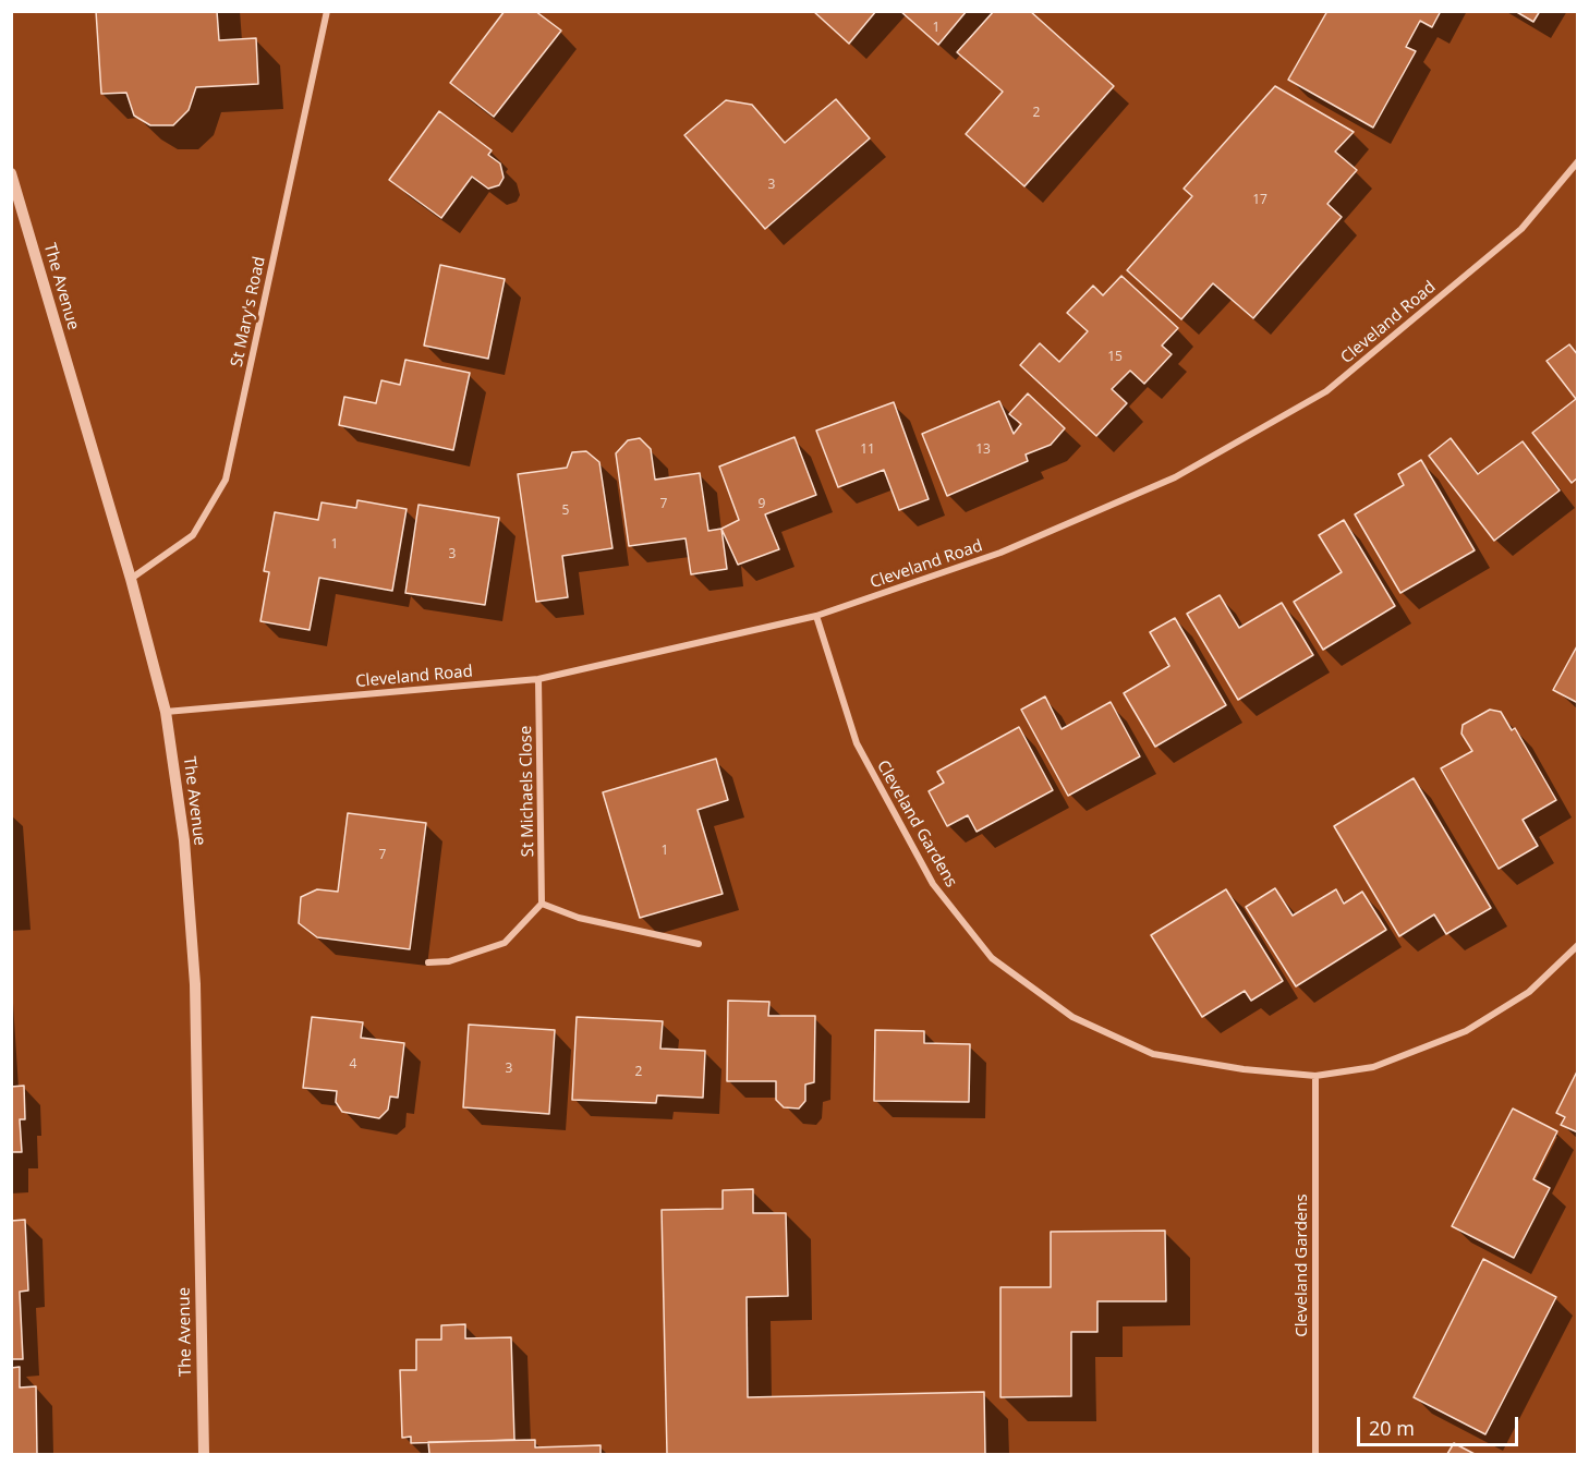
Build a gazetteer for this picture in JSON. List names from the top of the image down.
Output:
{
  "streets": {
    "street": [
      "The Avenue",
      "St Mary's Road",
      "Cleveland Road",
      "St Michaels Close",
      "Cleveland Gardens"
    ]
  },
  "crossings": [
    ["The Avenue", "St Mary's Road"],
    ["The Avenue", "Cleveland Road"],
    ["Cleveland Road", "St Michaels Close"],
    ["Cleveland Road", "Cleveland Gardens"]
  ],
  "house_numbers": [
    "1",
    "2",
    "3",
    "17",
    "15",
    "11",
    "13",
    "7",
    "9",
    "5",
    "1",
    "3",
    "1",
    "7",
    "4",
    "3",
    "2"
  ],
  "scale_bar": "20 m"
}
